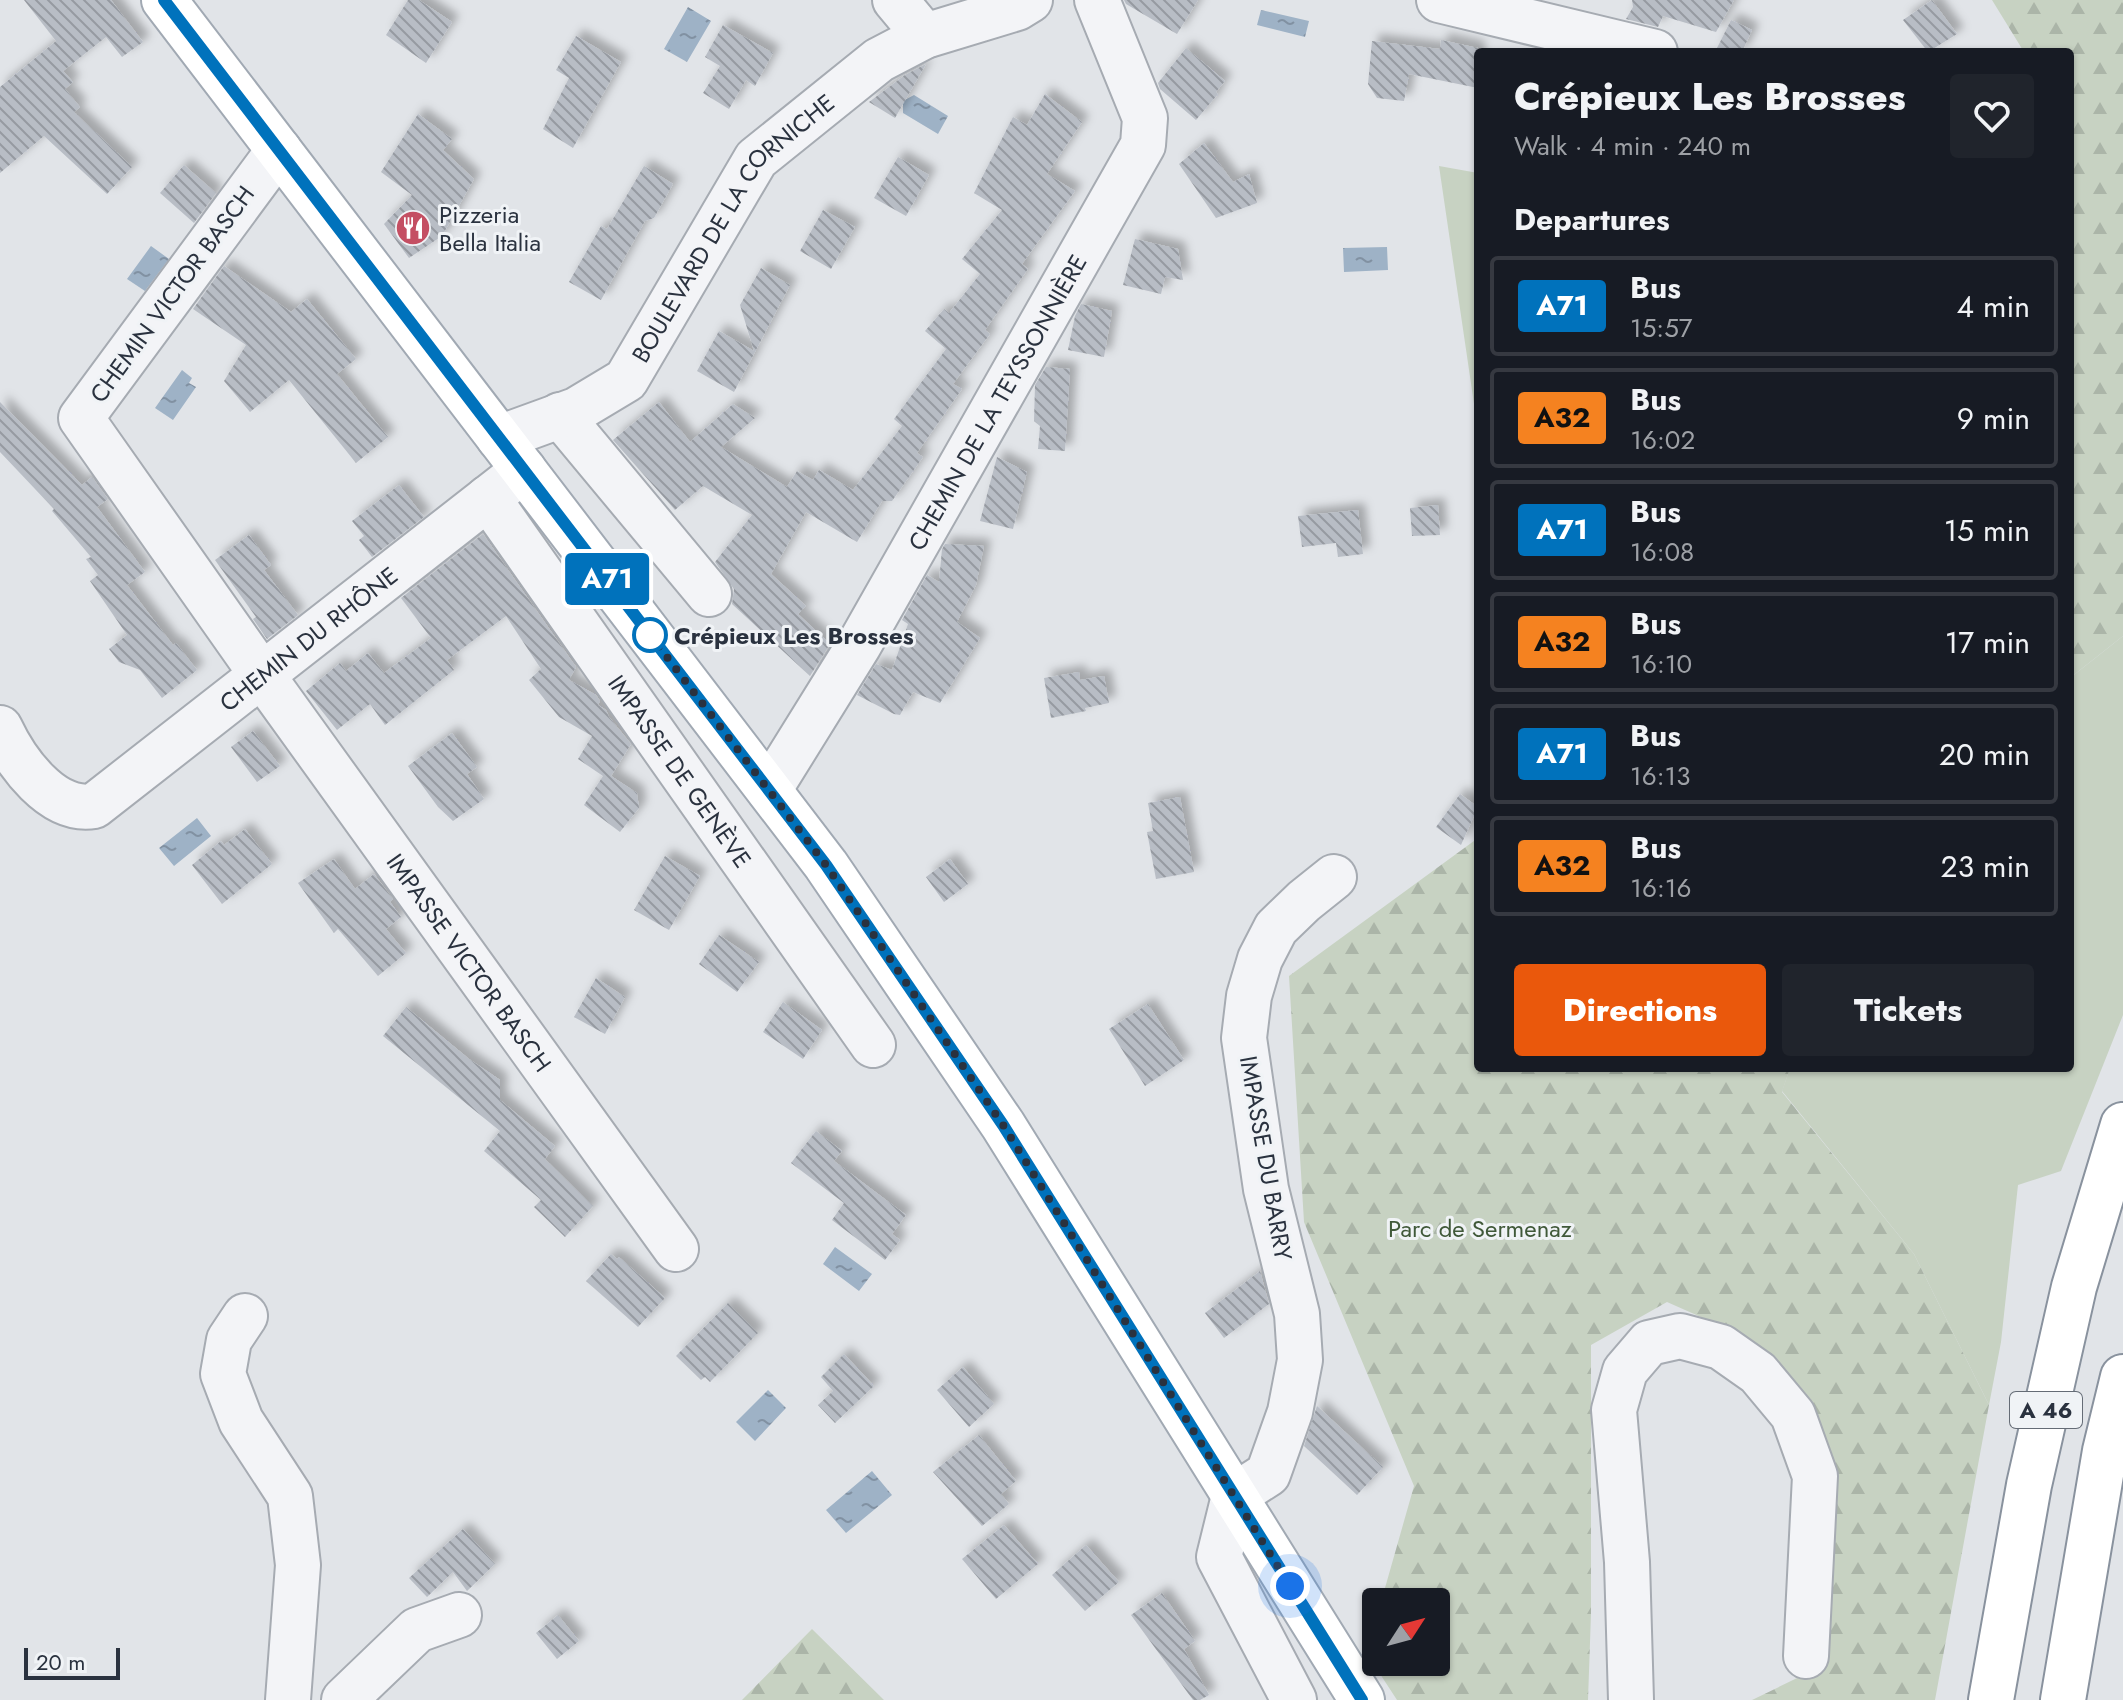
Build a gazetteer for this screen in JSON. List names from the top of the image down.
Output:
{
  "streets": {
    "main road": ["A 46"],
    "street": [
      "BOULEVARD DE LA CORNICHE",
      "CHEMIN VICTOR BASCH",
      "CHEMIN DE LA TEYSSONNIÈRE",
      "CHEMIN DU RHÔNE",
      "IMPASSE DE GENÈVE",
      "IMPASSE VICTOR BASCH",
      "IMPASSE DU BARRY"
    ]
  },
  "crossings": [
    ["BOULEVARD DE LA CORNICHE", "CHEMIN DU RHÔNE"],
    ["CHEMIN VICTOR BASCH", "CHEMIN DU RHÔNE"],
    ["CHEMIN VICTOR BASCH", "IMPASSE VICTOR BASCH"],
    ["CHEMIN DU RHÔNE", "IMPASSE DE GENÈVE"],
    ["CHEMIN DU RHÔNE", "IMPASSE VICTOR BASCH"]
  ],
  "parks": ["Parc de Sermenaz"],
  "places": {
    "restaurant": ["Pizzeria Bella Italia"],
    "other": ["Crépieux Les Brosses"]
  },
  "lines": ["bus line A71"],
  "scale_bar": "20 m",
  "north": "top right",
  "page": {
    "on_map": "A71",
    "heading": [
      ["Crépieux Les Brosses", "Walk · 4 min · 240 m"],
      "Departures"
    ],
    "list": [
      {
        "mark": "A71",
        "name": "Bus",
        "note": "15:57",
        "value": "4 min"
      },
      {
        "mark": "A32",
        "name": "Bus",
        "note": "16:02",
        "value": "9 min"
      },
      {
        "mark": "A71",
        "name": "Bus",
        "note": "16:08",
        "value": "15 min"
      },
      {
        "mark": "A32",
        "name": "Bus",
        "note": "16:10",
        "value": "17 min"
      },
      {
        "mark": "A71",
        "name": "Bus",
        "note": "16:13",
        "value": "20 min"
      },
      {
        "mark": "A32",
        "name": "Bus",
        "note": "16:16",
        "value": "23 min"
      }
    ],
    "buttons": ["Directions", "Tickets"],
    "scale": "20 m"
  }
}
